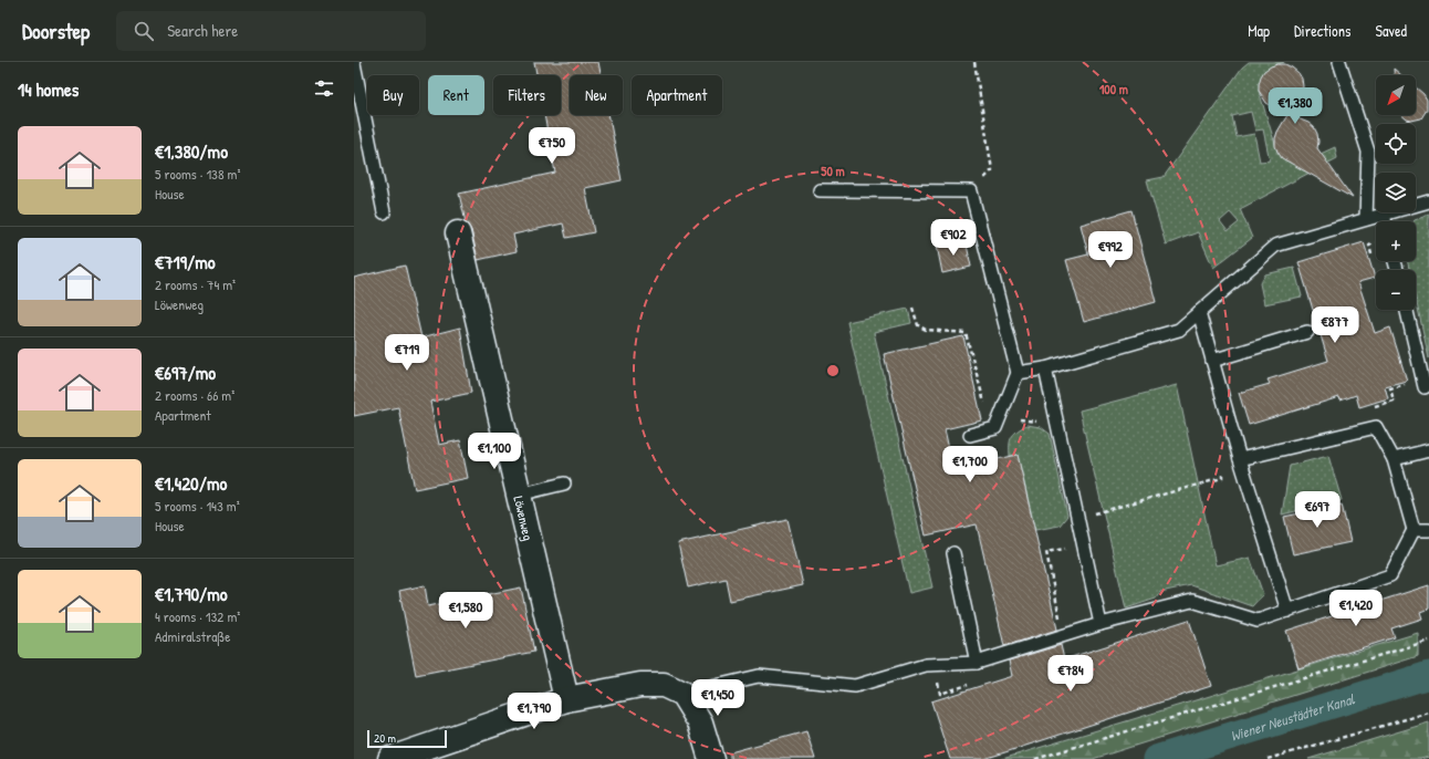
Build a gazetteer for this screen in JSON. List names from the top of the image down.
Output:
{
  "streets": {
    "street": ["Löwenweg"]
  },
  "water": ["Wiener Neustädter Kanal"],
  "scale_bar": "20 m",
  "north": "bottom left",
  "page": {
    "header": "Doorstep",
    "search": "Search here",
    "nav": ["Map", "Directions", "Saved"],
    "heading": "14 homes",
    "map_buttons": ["+", "−"],
    "chip": [
      "Buy",
      "Rent",
      "Filters",
      "New",
      "Apartment"
    ],
    "price": [
      "€1,380",
      "€750",
      "€902",
      "€992",
      "€877",
      "€719",
      "€1,100",
      "€1,700",
      "€697",
      "€1,420",
      "€1,580",
      "€784",
      "€1,450",
      "€1,790"
    ],
    "list": [
      {
        "name": "€1,380/mo",
        "note": "5 rooms · 138 m² · House"
      },
      {
        "name": "€719/mo",
        "note": "2 rooms · 74 m² · Löwenweg"
      },
      {
        "name": "€697/mo",
        "note": "2 rooms · 66 m² · Apartment"
      },
      {
        "name": "€1,420/mo",
        "note": "5 rooms · 143 m² · House"
      },
      {
        "name": "€1,790/mo",
        "note": "4 rooms · 132 m² · Admiralstraße"
      }
    ],
    "scale": "20 m"
  },
  "rings": ["100 m", "50 m"]
}
